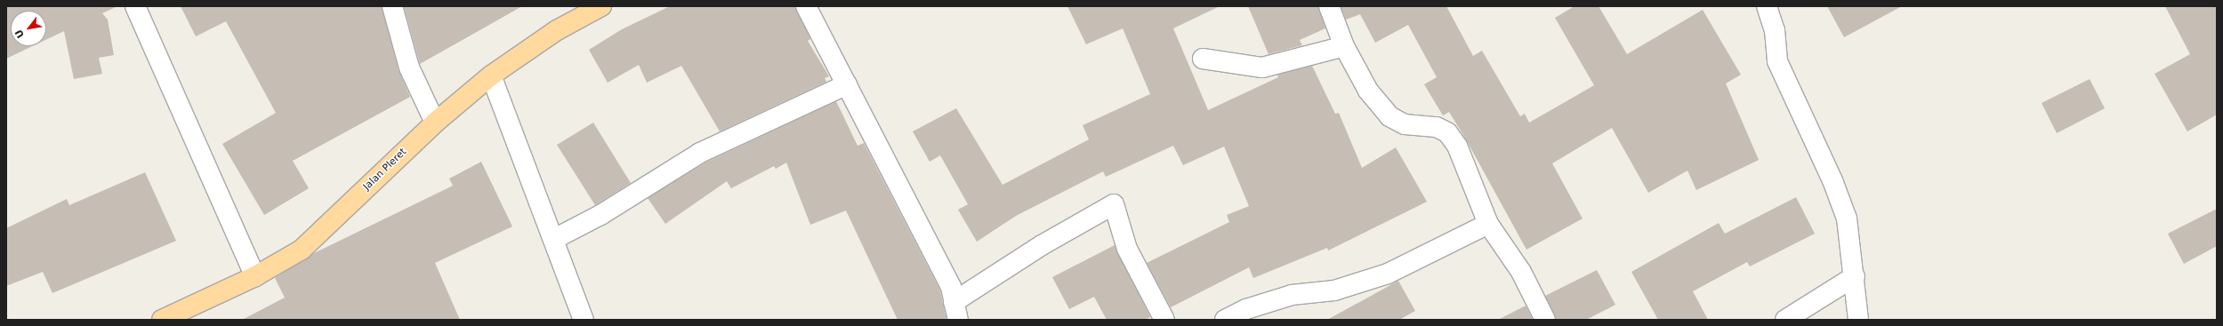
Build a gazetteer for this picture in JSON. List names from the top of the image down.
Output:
{
  "streets": {
    "main road": ["Jalan Pleret"]
  },
  "north": "bottom left"
}
